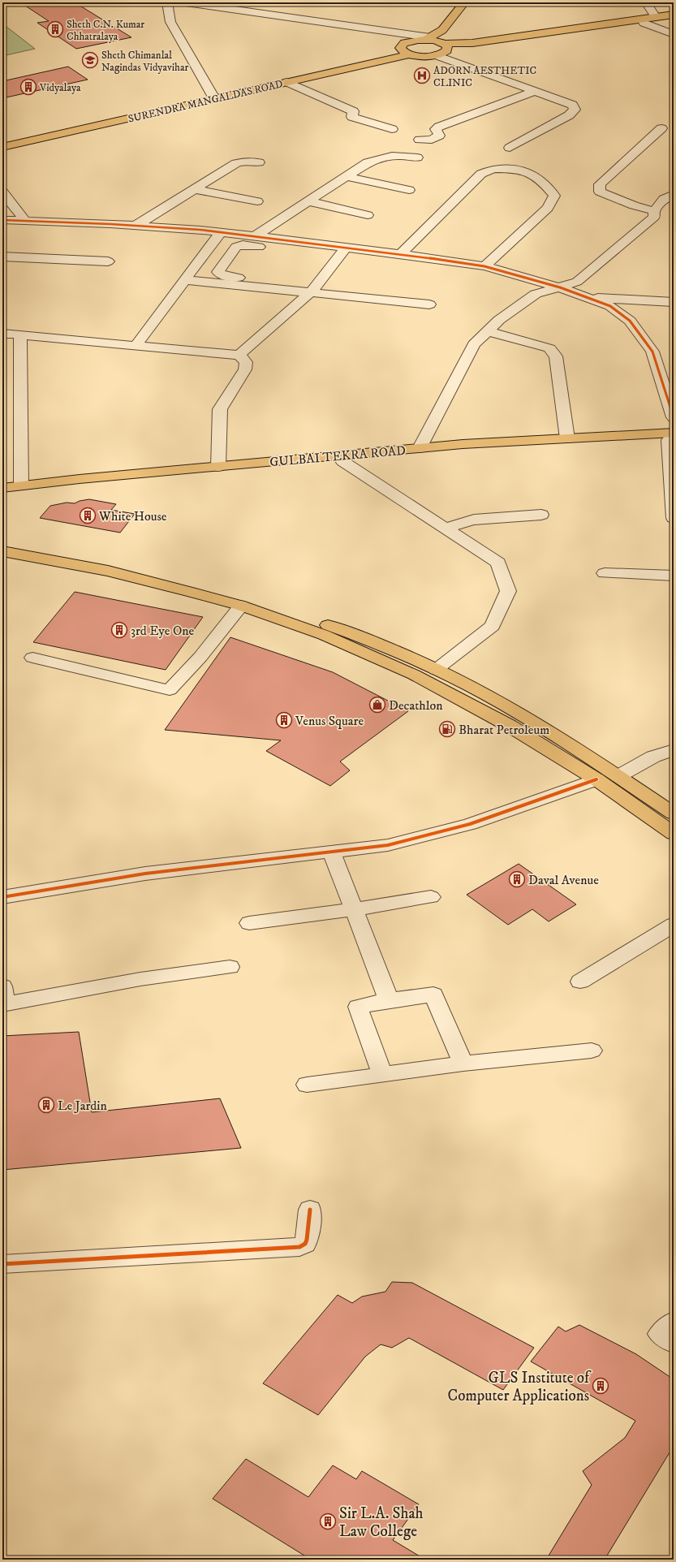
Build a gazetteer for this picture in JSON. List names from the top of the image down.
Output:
{
  "streets": {
    "main road": ["SURENDRA MANGALDAS ROAD", "GULBAI TEKRA ROAD"]
  },
  "places": {
    "building": [
      "Sheth C.N. Kumar Chhatralaya",
      "Vidyalaya",
      "White House",
      "3rd Eye One",
      "Venus Square",
      "Daval Avenue",
      "Le Jardin",
      "GLS Institute of Computer Applications",
      "Sir L.A. Shah Law College"
    ],
    "school or university": ["Sheth Chimanlal Nagindas Vidyavihar"],
    "hospital": ["ADORN AESTHETIC CLINIC"],
    "shop": ["Decathlon"],
    "fuel station": ["Bharat Petroleum"]
  }
}
